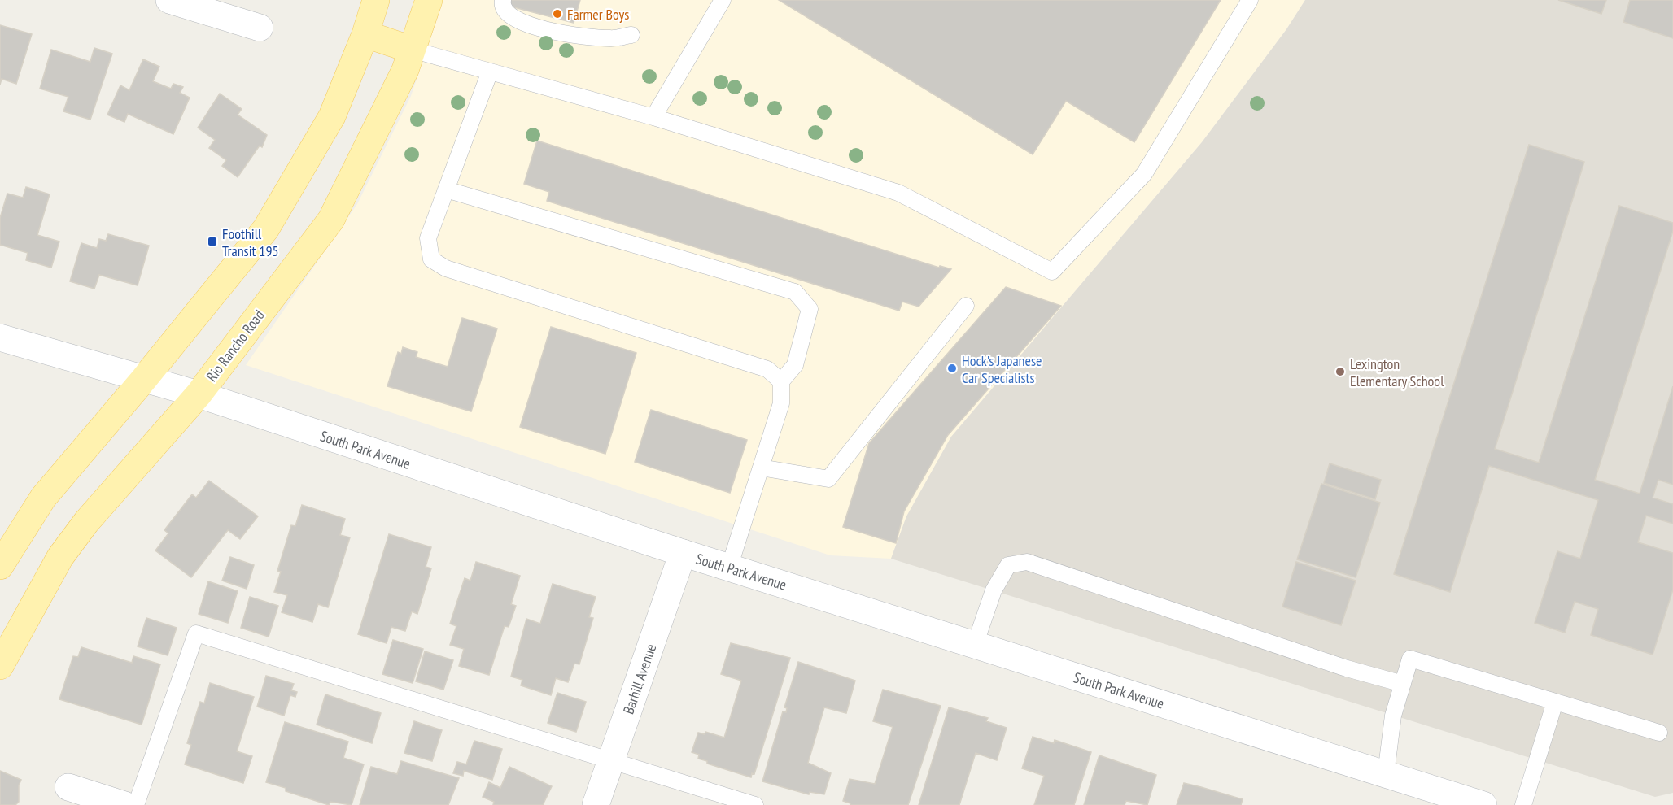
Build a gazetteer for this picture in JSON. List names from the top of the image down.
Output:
{
  "streets": {
    "main road": ["Rio Rancho Road"],
    "street": ["South Park Avenue", "Barhill Avenue"]
  },
  "crossings": [
    ["Rio Rancho Road", "South Park Avenue"],
    ["South Park Avenue", "Barhill Avenue"]
  ],
  "places": {
    "other": ["Farmer Boys", "Hock's Japanese Car Specialists", "Lexington Elementary School"],
    "transit": ["Foothill Transit 195"]
  }
}
